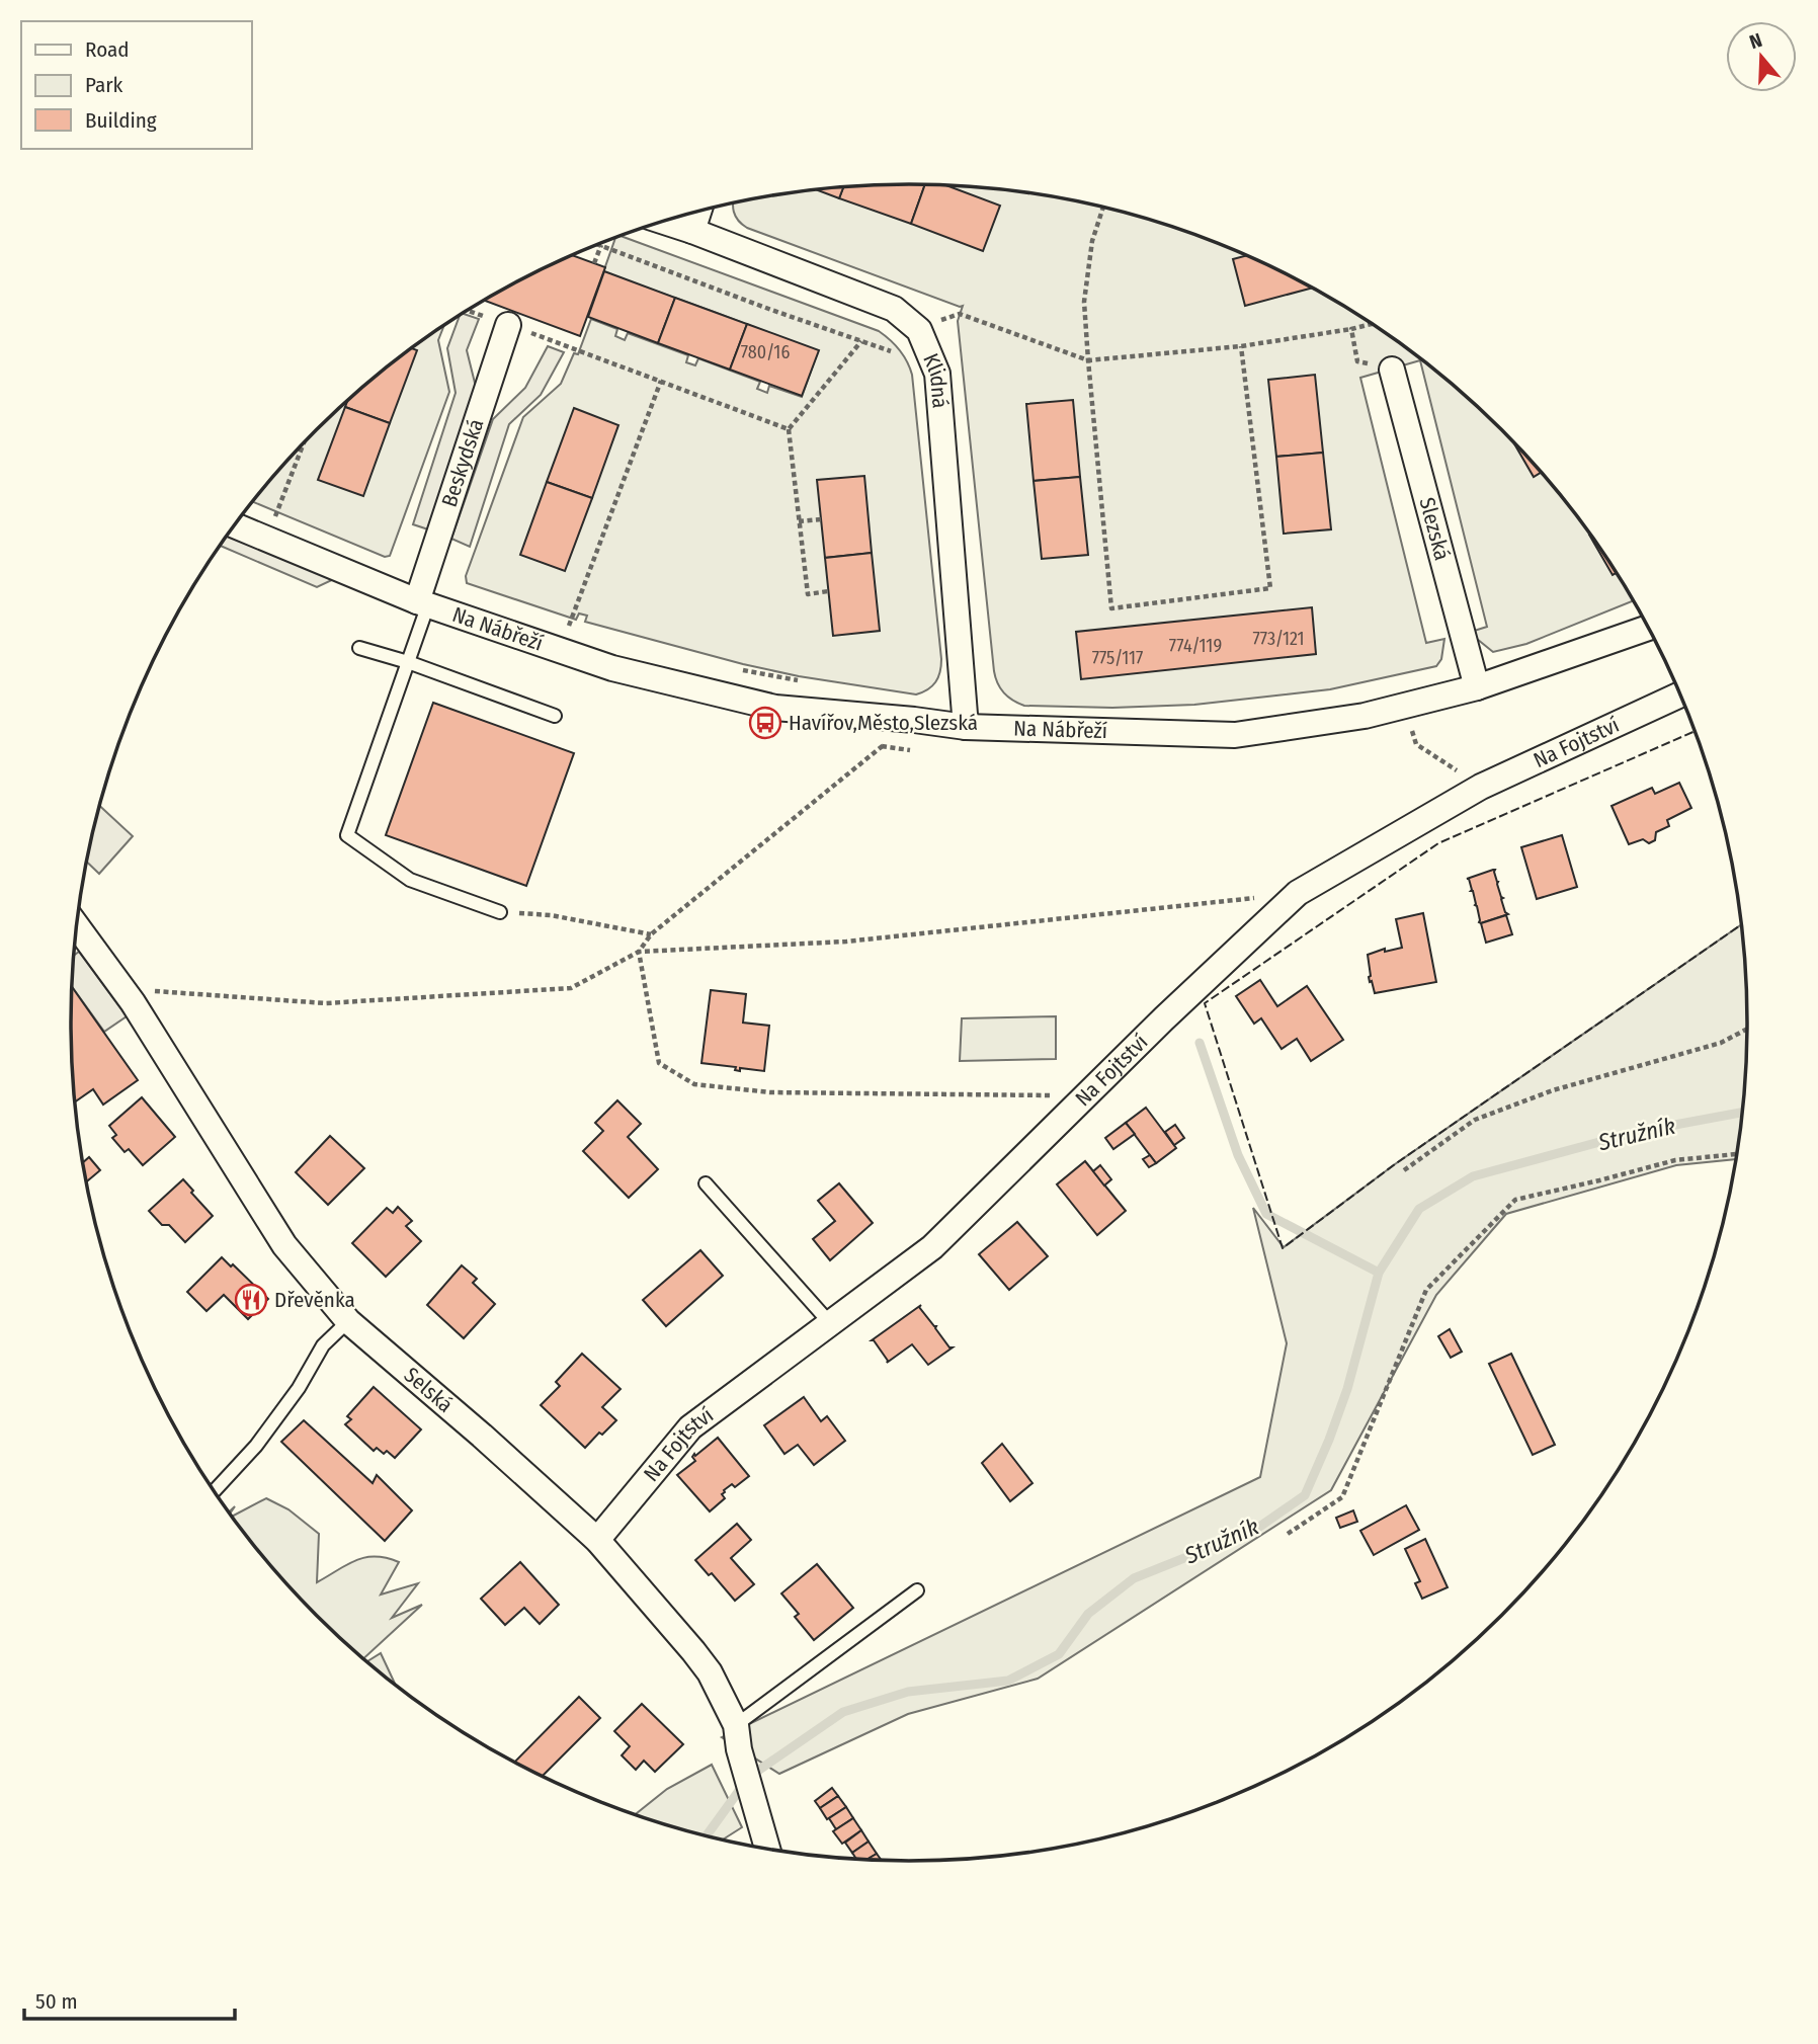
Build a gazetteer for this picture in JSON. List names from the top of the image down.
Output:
{
  "streets": {
    "street": [
      "Klidná",
      "Beskydská",
      "Slezská",
      "Na Nábřeží",
      "Na Fojtství",
      "Selská"
    ]
  },
  "crossings": [
    ["Klidná", "Na Nábřeží"],
    ["Beskydská", "Na Nábřeží"],
    ["Slezská", "Na Nábřeží"],
    ["Na Fojtství", "Selská"]
  ],
  "water": ["Stružník"],
  "places": {
    "bus stop": ["Havířov,Město,Slezská"],
    "restaurant": ["Dřevěnka"]
  },
  "house_numbers": [
    "780/16",
    "773/121",
    "774/119",
    "775/117"
  ],
  "legend": ["Road", "Park", "Building"],
  "scale_bar": "50 m",
  "north": "top"
}
